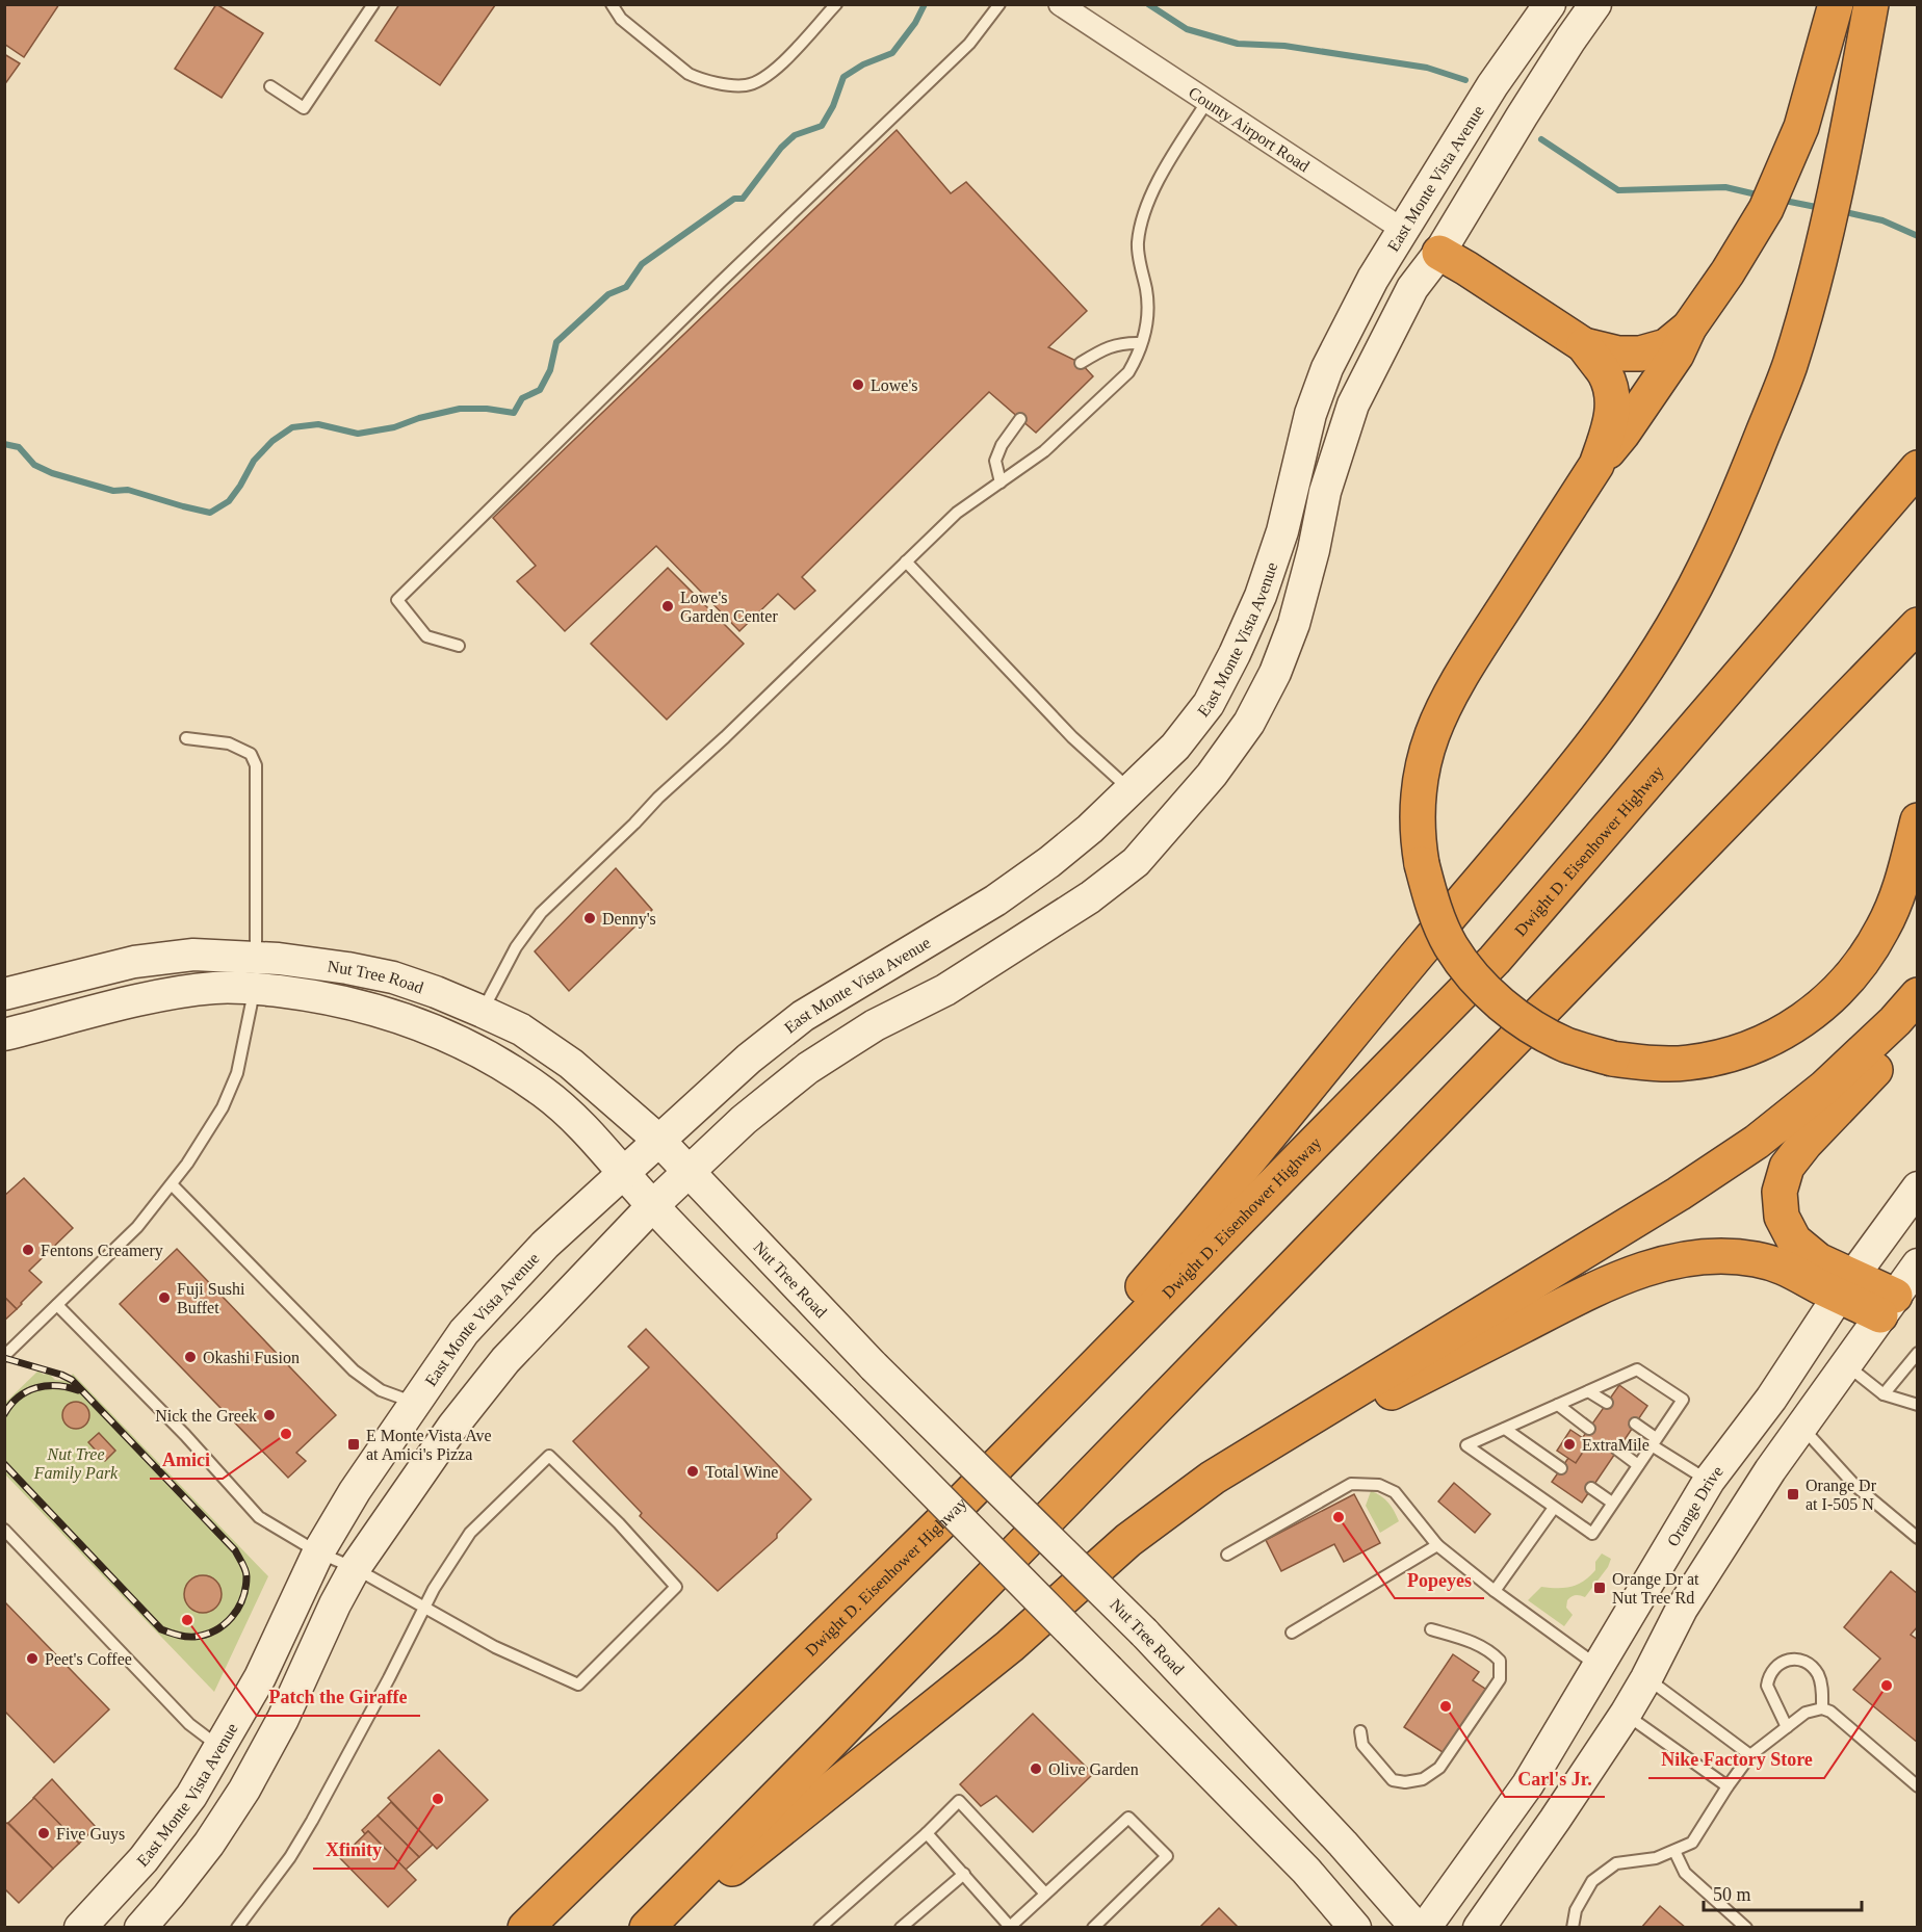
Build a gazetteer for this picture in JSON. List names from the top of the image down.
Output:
{
  "streets": {
    "highway": ["Dwight D. Eisenhower Highway"],
    "main road": [
      "County Airport Road",
      "East Monte Vista Avenue",
      "Nut Tree Road",
      "Orange Drive"
    ]
  },
  "crossings": [
    ["County Airport Road", "East Monte Vista Avenue"],
    ["East Monte Vista Avenue", "Nut Tree Road"]
  ],
  "parks": ["Nut Tree Family Park"],
  "places": {
    "other": [
      "Lowe's",
      "Lowe's Garden Center",
      "Denny's",
      "Fentons Creamery",
      "Fuji Sushi Buffet",
      "Okashi Fusion",
      "Nick the Greek",
      "Amici",
      "ExtraMile",
      "Total Wine",
      "Popeyes",
      "Patch the Giraffe",
      "Peet's Coffee",
      "Nike Factory Store",
      "Carl's Jr.",
      "Olive Garden",
      "Xfinity",
      "Five Guys"
    ],
    "transit": ["E Monte Vista Ave at Amici's Pizza", "Orange Dr at I-505 N", "Orange Dr at Nut Tree Rd"]
  },
  "scale_bar": "50 m"
}
